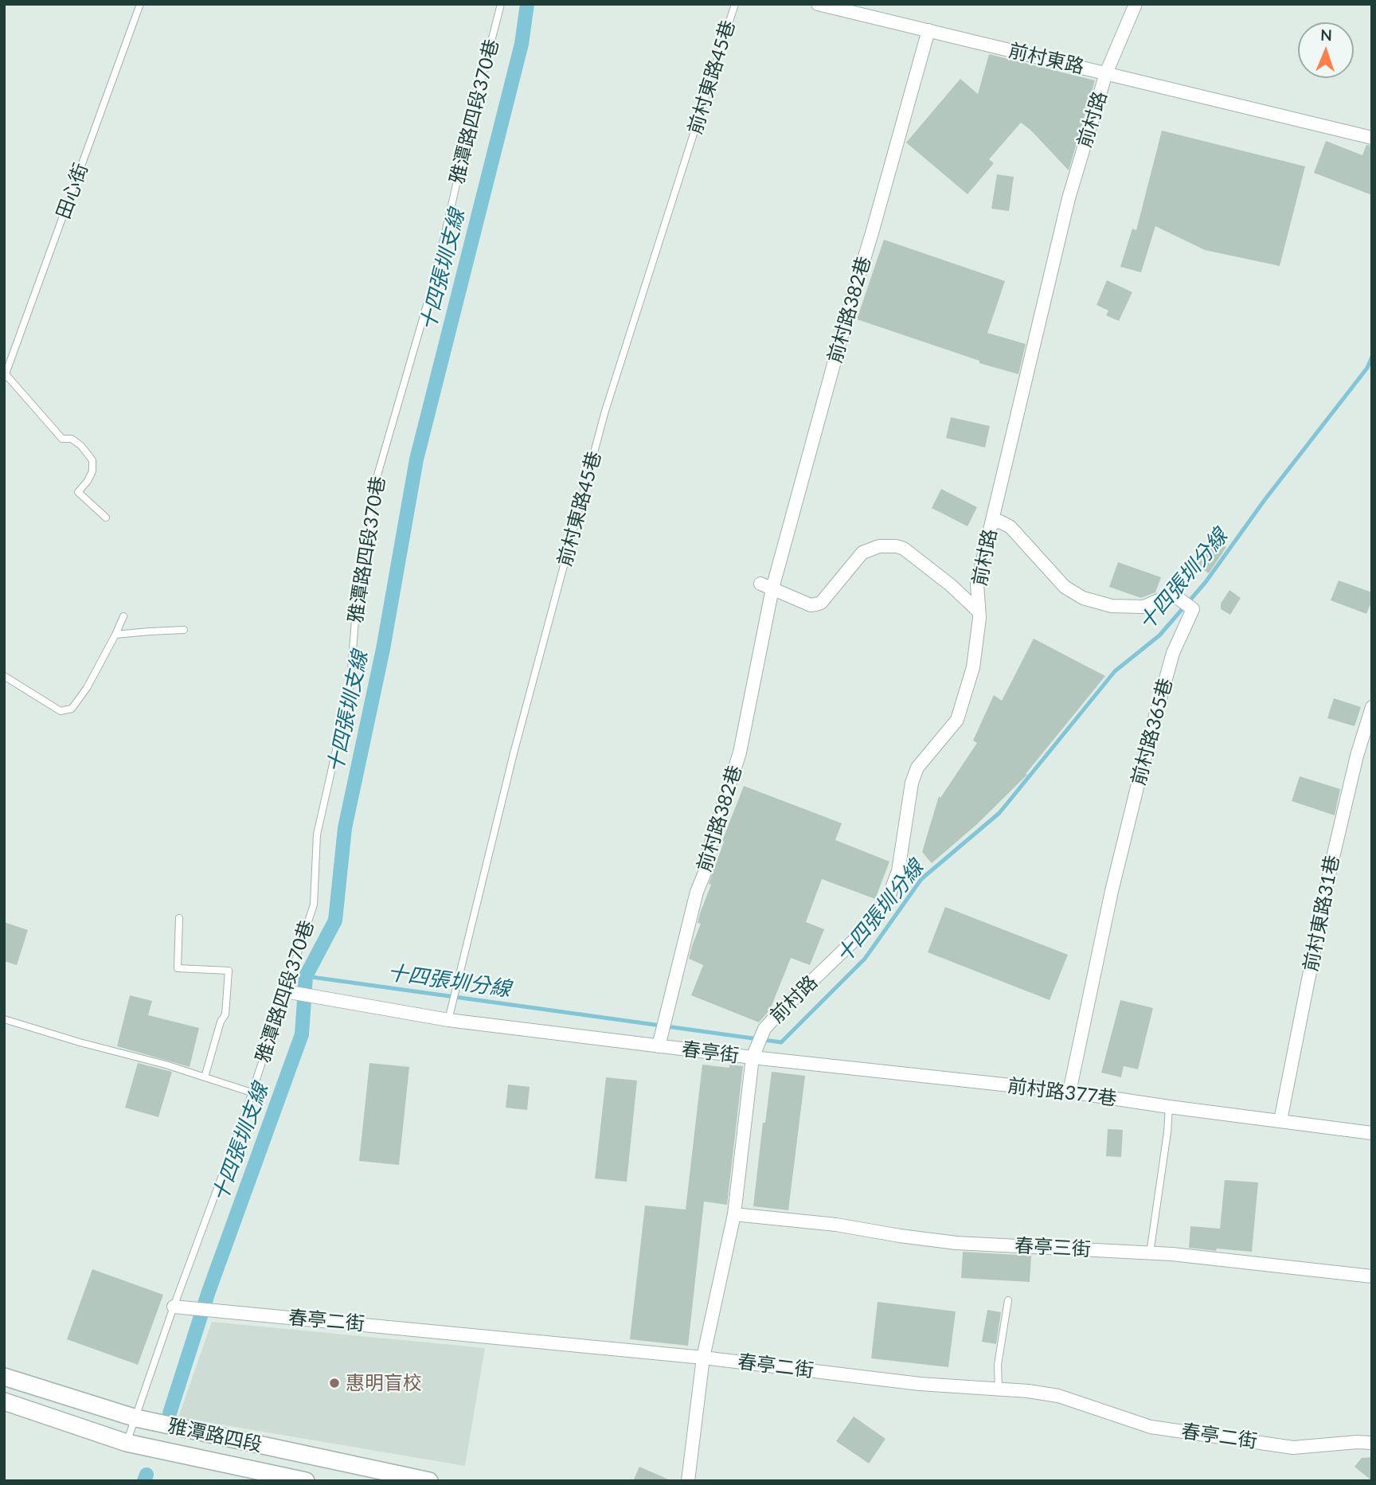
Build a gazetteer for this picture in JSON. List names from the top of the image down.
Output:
{
  "streets": {
    "street": [
      "前村東路",
      "前村路",
      "前村路382巷",
      "前村路365巷",
      "前村東路31巷",
      "春亭街",
      "前村路377巷",
      "春亭三街",
      "春亭二街",
      "雅潭路四段"
    ],
    "lane": ["前村東路45巷", "雅潭路四段370巷", "田心街"]
  },
  "crossings": [
    ["前村東路", "前村路"],
    ["前村東路", "前村路382巷"],
    ["前村東路45巷", "春亭街"],
    ["雅潭路四段370巷", "春亭街"],
    ["雅潭路四段370巷", "春亭二街"],
    ["雅潭路四段370巷", "雅潭路四段"],
    ["前村路", "前村路365巷"],
    ["前村路", "春亭街"],
    ["前村路", "前村路377巷"],
    ["前村路382巷", "春亭街"],
    ["前村路365巷", "前村路377巷"],
    ["前村東路31巷", "前村路377巷"],
    ["春亭街", "前村路377巷"],
    ["春亭街", "春亭三街"],
    ["春亭街", "春亭二街"]
  ],
  "water": ["十四張圳支線", "十四張圳分線"],
  "places": ["惠明盲校"],
  "north": "top"
}
